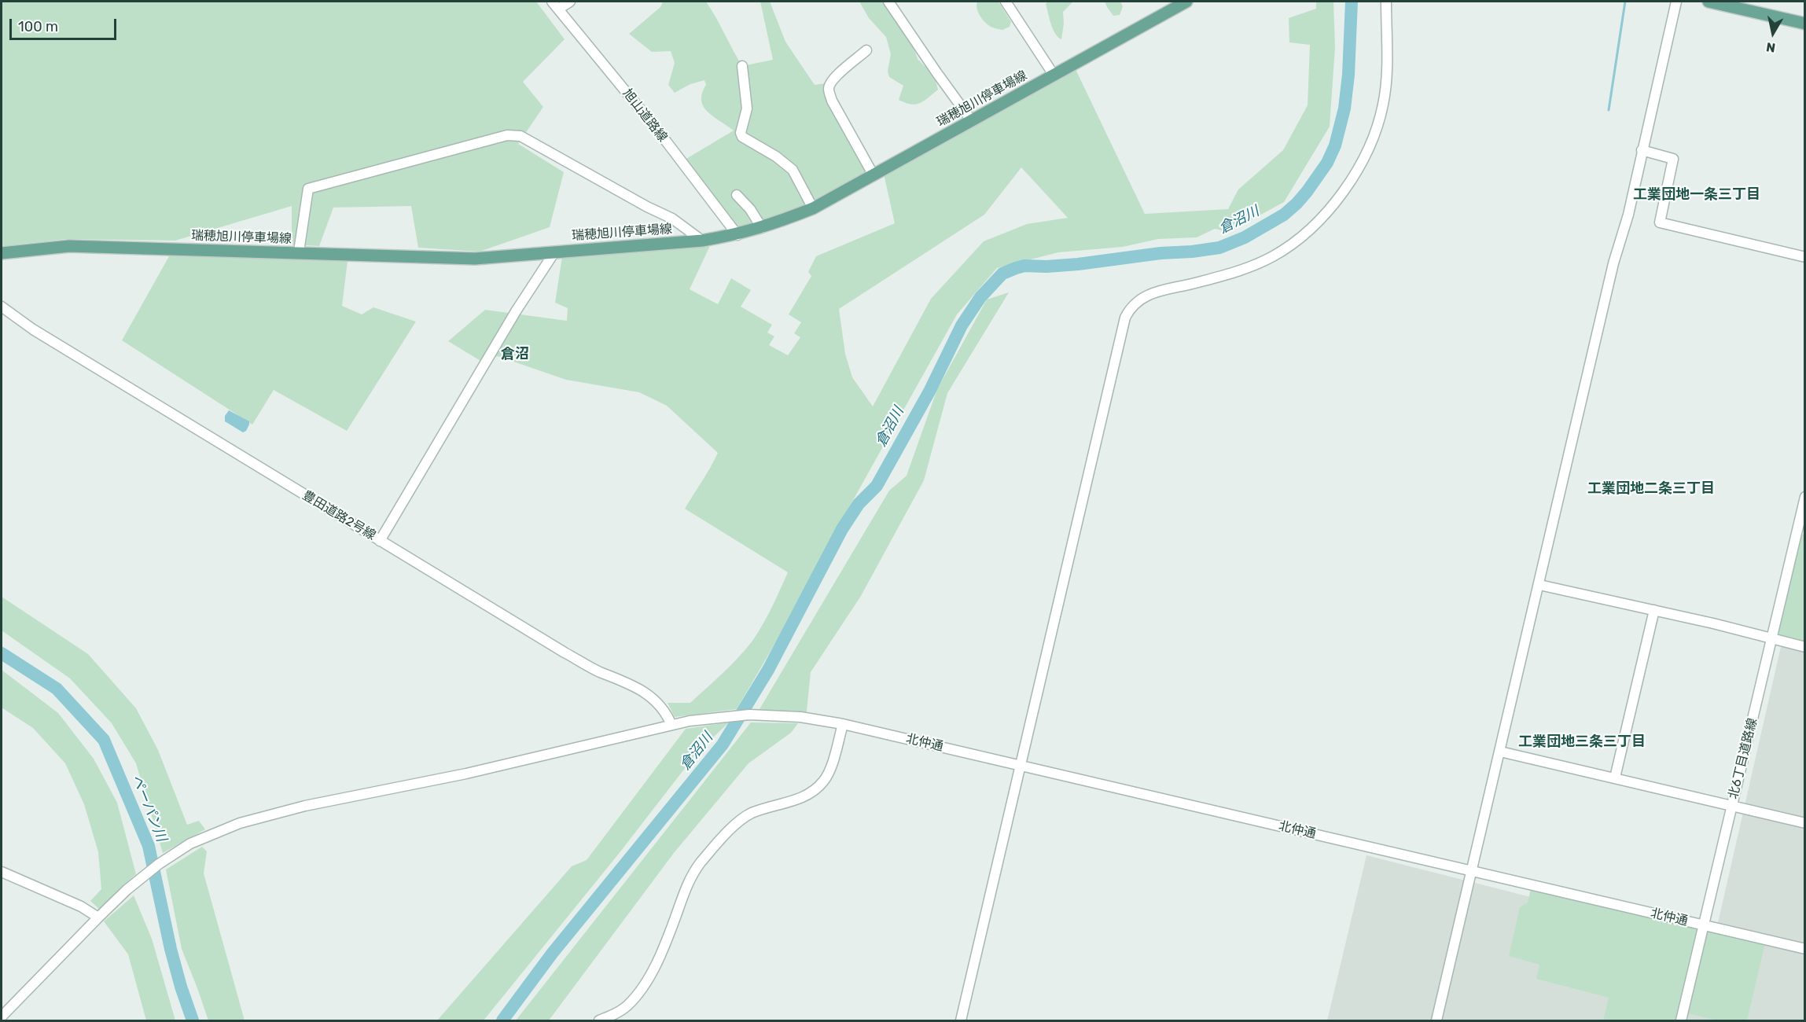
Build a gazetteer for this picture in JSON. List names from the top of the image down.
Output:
{
  "streets": {
    "main road": ["瑞穂旭川停車場線"],
    "street": [
      "旭山道路線",
      "豊田道路2号線",
      "北仲通",
      "北6丁目道路線"
    ]
  },
  "crossings": [
    ["瑞穂旭川停車場線", "旭山道路線"],
    ["豊田道路2号線", "北仲通"],
    ["北仲通", "北6丁目道路線"]
  ],
  "districts": [
    "工業団地一条三丁目",
    "倉沼",
    "工業団地二条三丁目",
    "工業団地三条三丁目"
  ],
  "water": ["倉沼川", "ペーパン川"],
  "scale_bar": "100 m",
  "north": "bottom"
}
